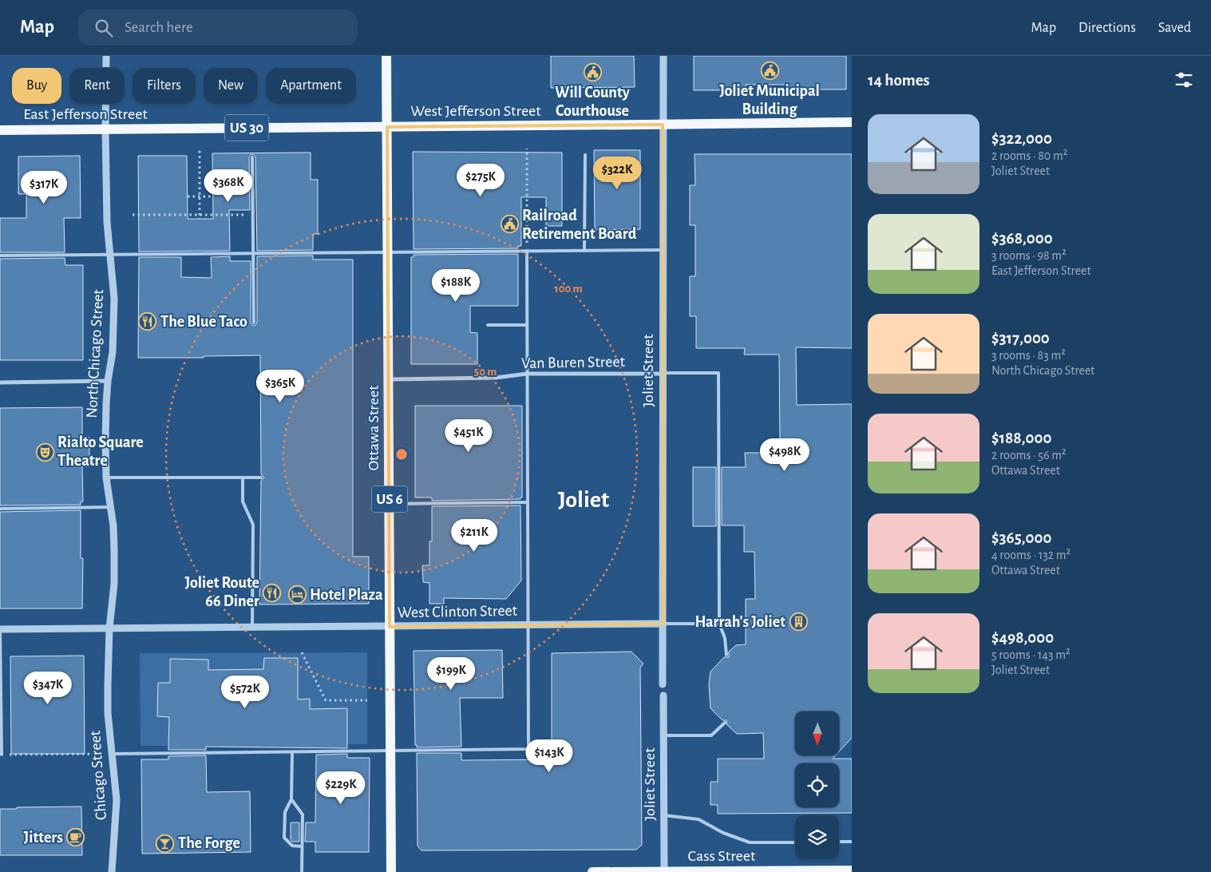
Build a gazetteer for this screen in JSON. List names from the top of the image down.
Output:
{
  "streets": {
    "main road": [
      "West Jefferson Street",
      "East Jefferson Street",
      "US 30",
      "Ottawa Street",
      "US 6",
      "Cass Street"
    ],
    "street": [
      "North Chicago Street",
      "Van Buren Street",
      "Joliet Street",
      "West Clinton Street",
      "Chicago Street"
    ]
  },
  "crossings": [
    ["West Jefferson Street", "East Jefferson Street"],
    ["West Jefferson Street", "Joliet Street"],
    ["West Jefferson Street", "Ottawa Street"],
    ["East Jefferson Street", "North Chicago Street"],
    ["East Jefferson Street", "Ottawa Street"],
    ["North Chicago Street", "West Clinton Street"],
    ["North Chicago Street", "Chicago Street"],
    ["Van Buren Street", "Joliet Street"],
    ["Van Buren Street", "Ottawa Street"],
    ["Joliet Street", "West Clinton Street"],
    ["Joliet Street", "Cass Street"],
    ["Ottawa Street", "West Clinton Street"],
    ["West Clinton Street", "Chicago Street"]
  ],
  "districts": ["Joliet"],
  "places": {
    "public building": ["Joliet Municipal Building", "Will County Courthouse", "Railroad Retirement Board"],
    "restaurant": ["The Blue Taco", "Joliet Route 66 Diner"],
    "theatre": ["Rialto Square Theatre"],
    "hotel": ["Hotel Plaza"],
    "building": ["Harrah's Joliet"],
    "cafe": ["Jitters"],
    "bar": ["The Forge"]
  },
  "north": "bottom",
  "page": {
    "header": "Map",
    "search": "Search here",
    "nav": ["Map", "Directions", "Saved"],
    "heading": "14 homes",
    "chip": [
      "Buy",
      "Rent",
      "Filters",
      "New",
      "Apartment"
    ],
    "list": [
      {
        "name": "$322,000",
        "note": "2 rooms · 80 m² · Joliet Street"
      },
      {
        "name": "$368,000",
        "note": "3 rooms · 98 m² · East Jefferson Street"
      },
      {
        "name": "$317,000",
        "note": "3 rooms · 83 m² · North Chicago Street"
      },
      {
        "name": "$188,000",
        "note": "2 rooms · 56 m² · Ottawa Street"
      },
      {
        "name": "$365,000",
        "note": "4 rooms · 132 m² · Ottawa Street"
      },
      {
        "name": "$498,000",
        "note": "5 rooms · 143 m² · Joliet Street"
      }
    ],
    "price": [
      "$322K",
      "$275K",
      "$368K",
      "$317K",
      "$188K",
      "$365K",
      "$451K",
      "$498K",
      "$211K",
      "$199K",
      "$347K",
      "$572K",
      "$143K",
      "$229K"
    ]
  },
  "rings": ["100 m", "50 m"]
}
